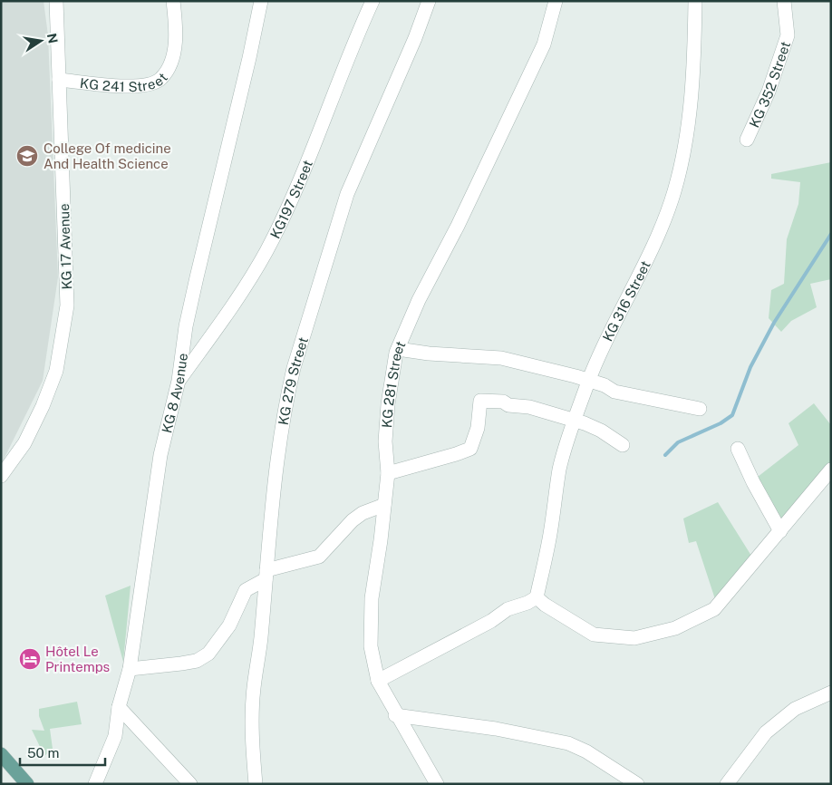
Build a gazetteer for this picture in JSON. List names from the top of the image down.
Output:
{
  "streets": {
    "street": [
      "KG 241 Street",
      "KG 352 Street",
      "KG197 Street",
      "KG 17 Avenue",
      "KG 316 Street",
      "KG 279 Street",
      "KG 281 Street",
      "KG 8 Avenue"
    ]
  },
  "crossings": [
    ["KG 241 Street", "KG 17 Avenue"],
    ["KG197 Street", "KG 8 Avenue"]
  ],
  "places": {
    "school or university": ["College Of medicine And Health Science"],
    "hotel": ["Hôtel Le Printemps"]
  },
  "scale_bar": "50 m",
  "north": "right"
}
